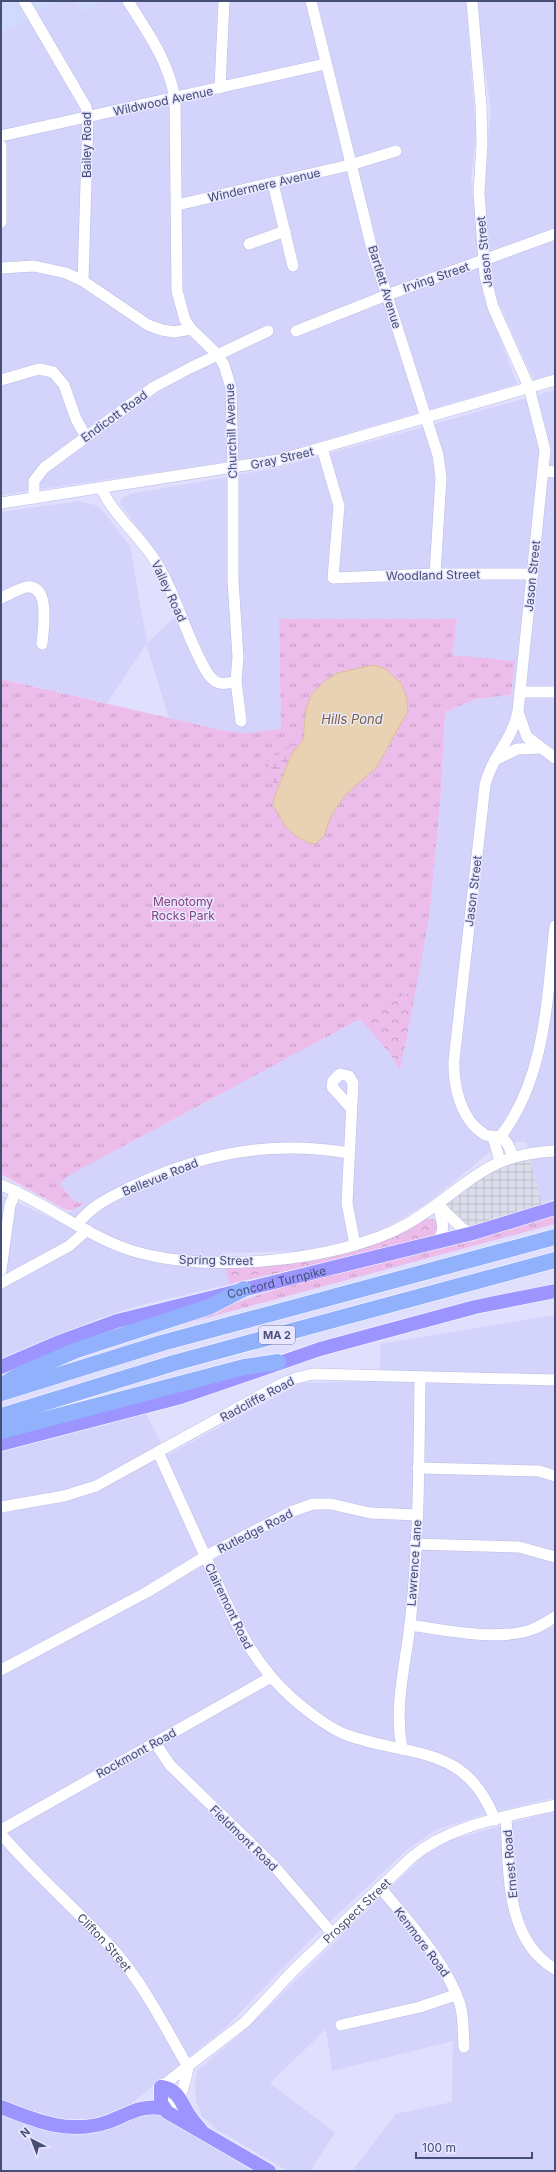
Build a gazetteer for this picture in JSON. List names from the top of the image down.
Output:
{
  "streets": {
    "highway": ["MA 2"],
    "main road": ["Concord Turnpike", "Prospect Street"],
    "street": [
      "Wildwood Avenue",
      "Bailey Road",
      "Windermere Avenue",
      "Jason Street",
      "Irving Street",
      "Bartlett Avenue",
      "Endicott Road",
      "Churchill Avenue",
      "Gray Street",
      "Woodland Street",
      "Valley Road",
      "Bellevue Road",
      "Spring Street",
      "Radcliffe Road",
      "Rutledge Road",
      "Lawrence Lane",
      "Clairemont Road",
      "Rockmont Road",
      "Fieldmont Road",
      "Ernest Road",
      "Kenmore Road",
      "Clifton Street"
    ]
  },
  "crossings": [
    ["Wildwood Avenue", "Bailey Road"],
    ["Wildwood Avenue", "Bartlett Avenue"],
    ["Wildwood Avenue", "Churchill Avenue"],
    ["Windermere Avenue", "Bartlett Avenue"],
    ["Windermere Avenue", "Churchill Avenue"],
    ["Jason Street", "Irving Street"],
    ["Jason Street", "Gray Street"],
    ["Jason Street", "Woodland Street"],
    ["Jason Street", "Spring Street"],
    ["Irving Street", "Bartlett Avenue"],
    ["Bartlett Avenue", "Gray Street"],
    ["Bartlett Avenue", "Woodland Street"],
    ["Endicott Road", "Churchill Avenue"],
    ["Endicott Road", "Gray Street"],
    ["Churchill Avenue", "Gray Street"],
    ["Churchill Avenue", "Valley Road"],
    ["Gray Street", "Woodland Street"],
    ["Gray Street", "Valley Road"],
    ["Bellevue Road", "Spring Street"],
    ["Radcliffe Road", "Lawrence Lane"],
    ["Radcliffe Road", "Clairemont Road"],
    ["Rutledge Road", "Lawrence Lane"],
    ["Rutledge Road", "Clairemont Road"],
    ["Lawrence Lane", "Clairemont Road"],
    ["Clairemont Road", "Rockmont Road"],
    ["Clairemont Road", "Prospect Street"],
    ["Rockmont Road", "Fieldmont Road"],
    ["Fieldmont Road", "Prospect Street"],
    ["Ernest Road", "Prospect Street"],
    ["Prospect Street", "Kenmore Road"],
    ["Prospect Street", "Clifton Street"]
  ],
  "water": ["Hills Pond"],
  "parks": ["Menotomy Rocks Park"],
  "scale_bar": "100 m",
  "north": "top left"
}
